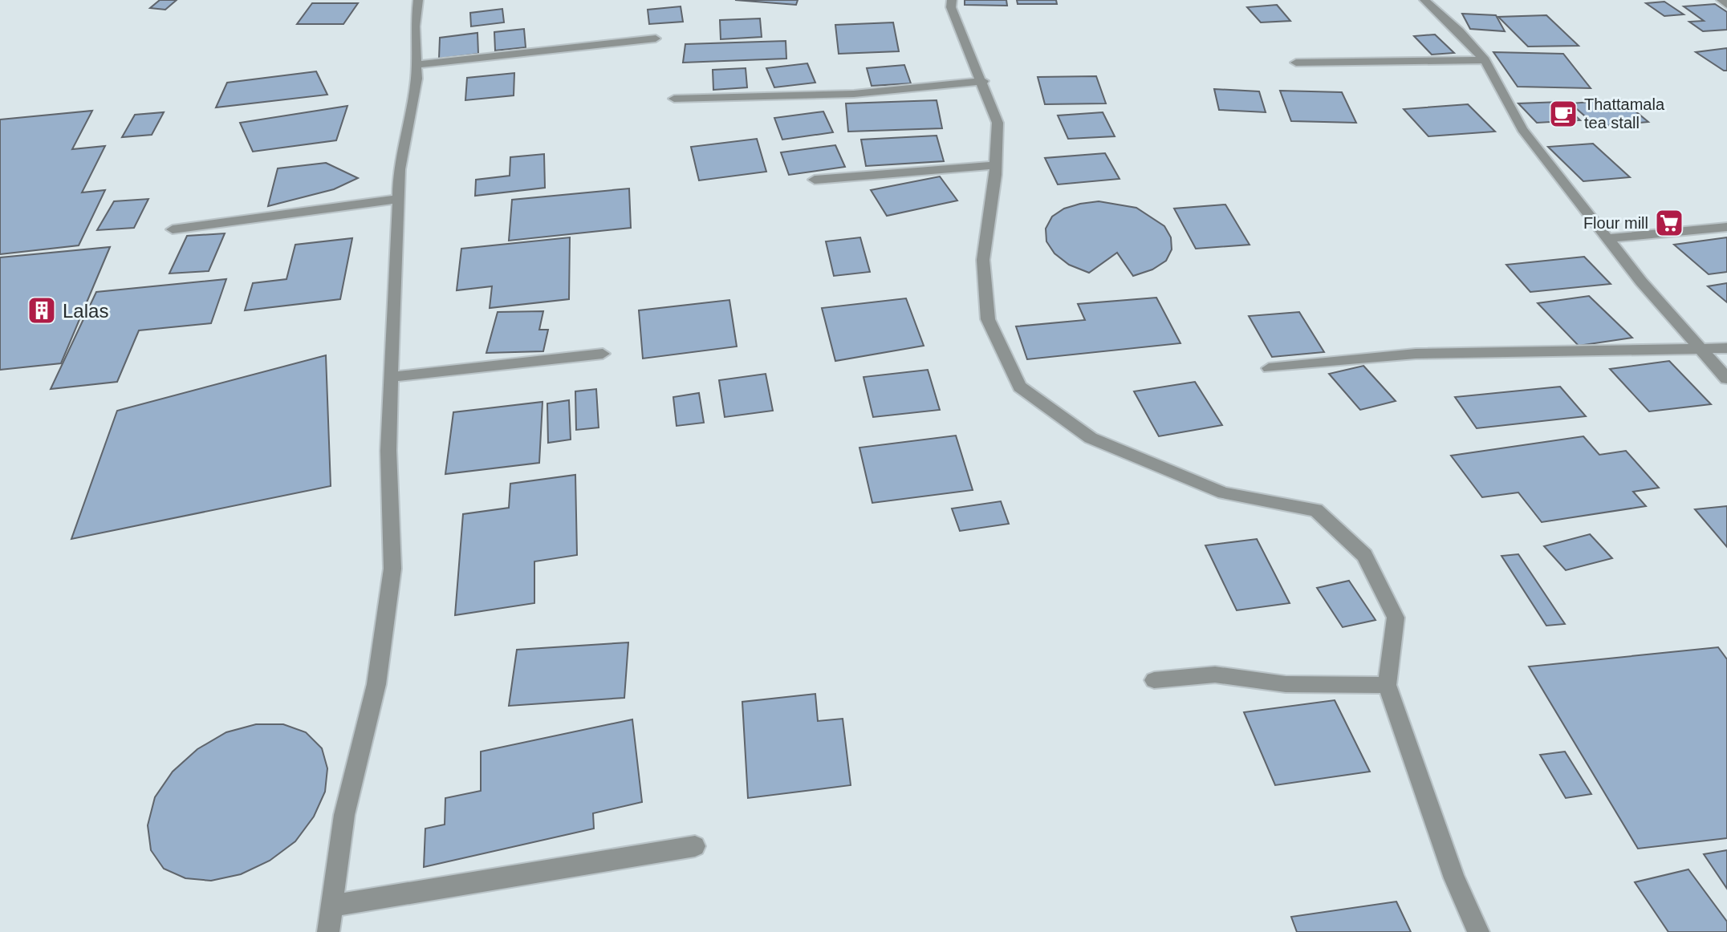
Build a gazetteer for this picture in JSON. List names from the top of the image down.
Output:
{
  "places": {
    "cafe": ["Thattamala tea stall"],
    "supermarket": ["Flour mill"],
    "building": ["Lalas"]
  }
}
